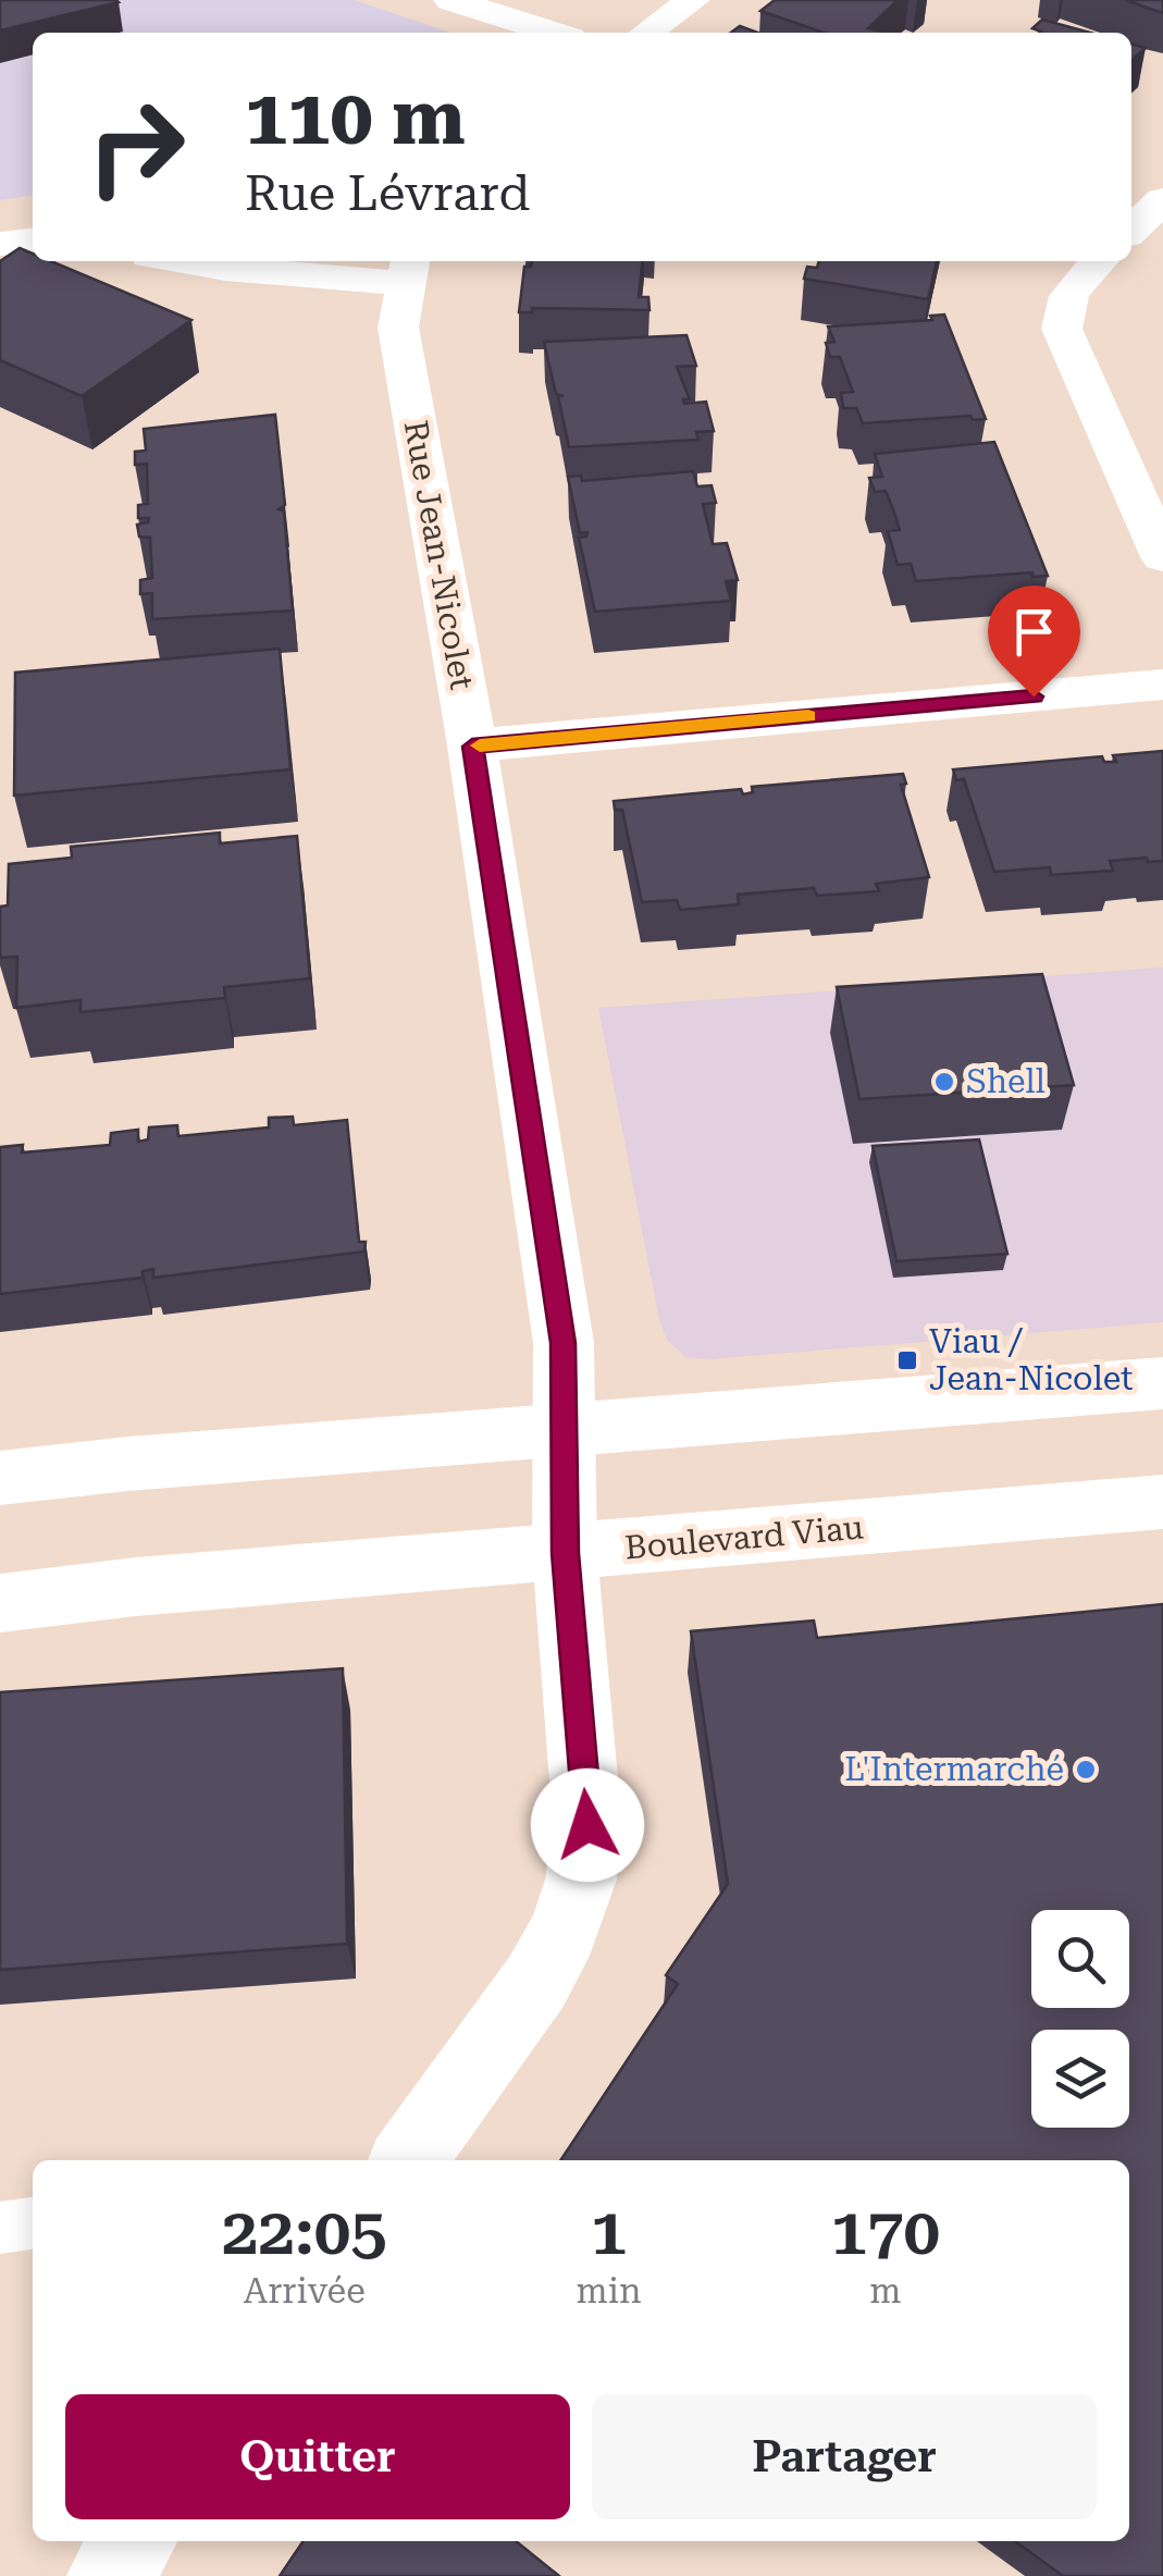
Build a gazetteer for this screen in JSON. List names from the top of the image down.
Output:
{
  "streets": {
    "street": ["Rue Jean-Nicolet", "Boulevard Viau"]
  },
  "crossings": [
    ["Rue Jean-Nicolet", "Boulevard Viau"]
  ],
  "places": {
    "other": ["Shell", "L'Intermarché"],
    "transit": ["Viau / Jean-Nicolet"]
  },
  "page": {
    "turn": ["110 m", "Rue Lévrard"],
    "eta": [
      "22:05",
      "Arrivée",
      "1",
      "min",
      "170",
      "m"
    ],
    "buttons": ["Quitter", "Partager"]
  }
}
